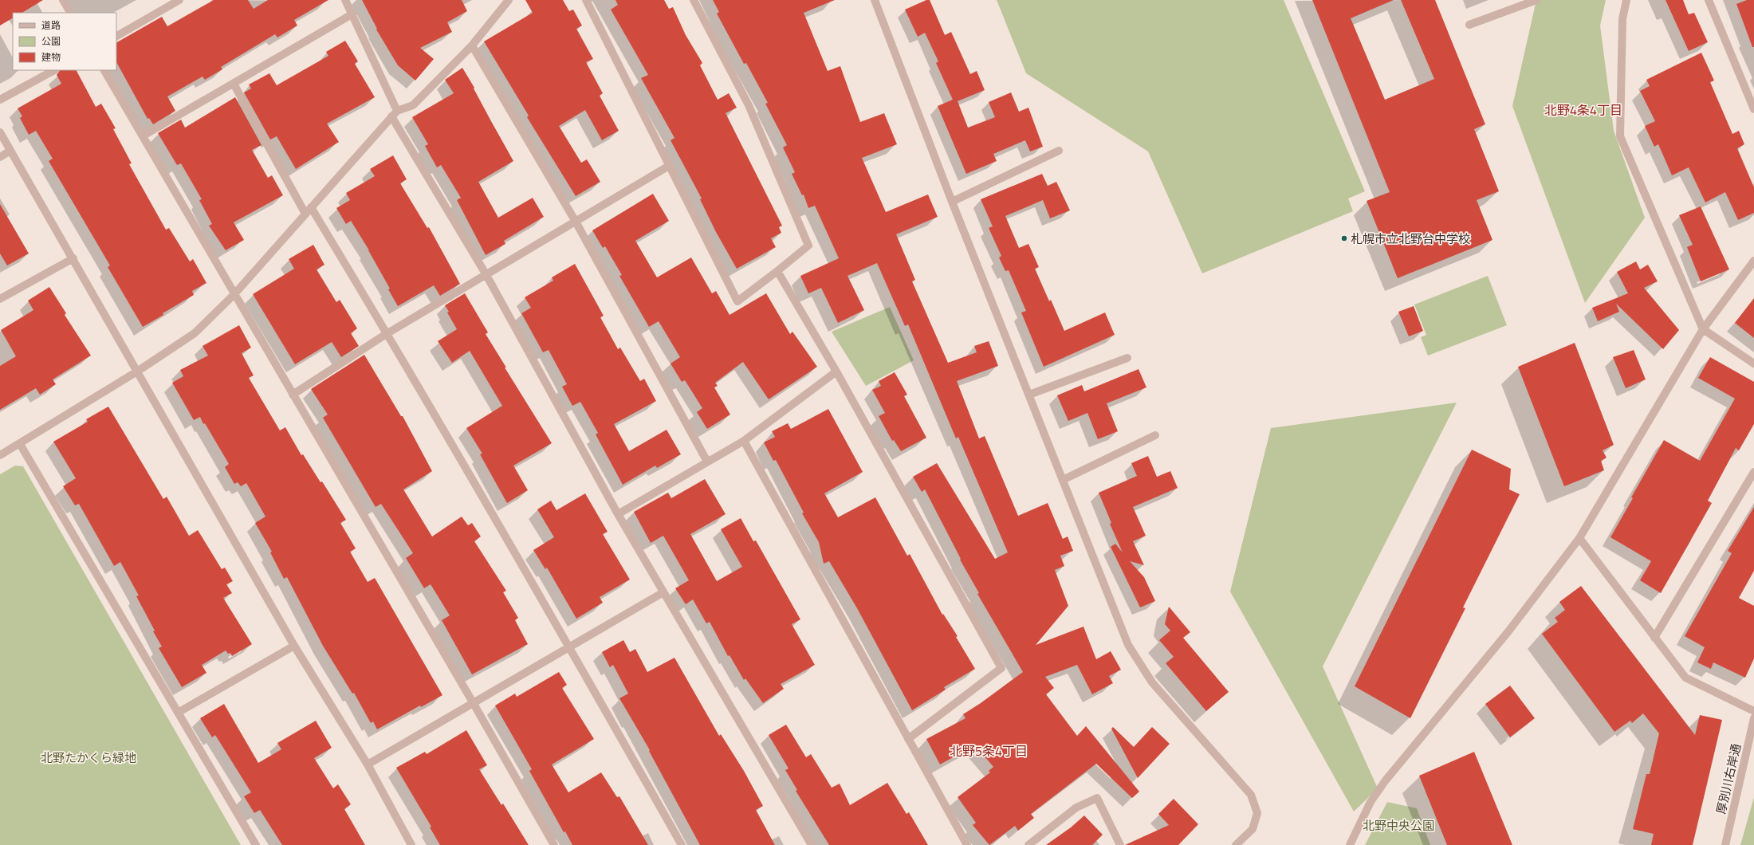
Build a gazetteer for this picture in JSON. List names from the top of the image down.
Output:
{
  "streets": {
    "street": ["厚別川右岸通"]
  },
  "districts": ["北野4条4丁目", "北野5条4丁目"],
  "parks": ["北野たかくら緑地", "北野中央公園"],
  "places": ["札幌市立北野台中学校"],
  "legend": ["道路", "公園", "建物"]
}
